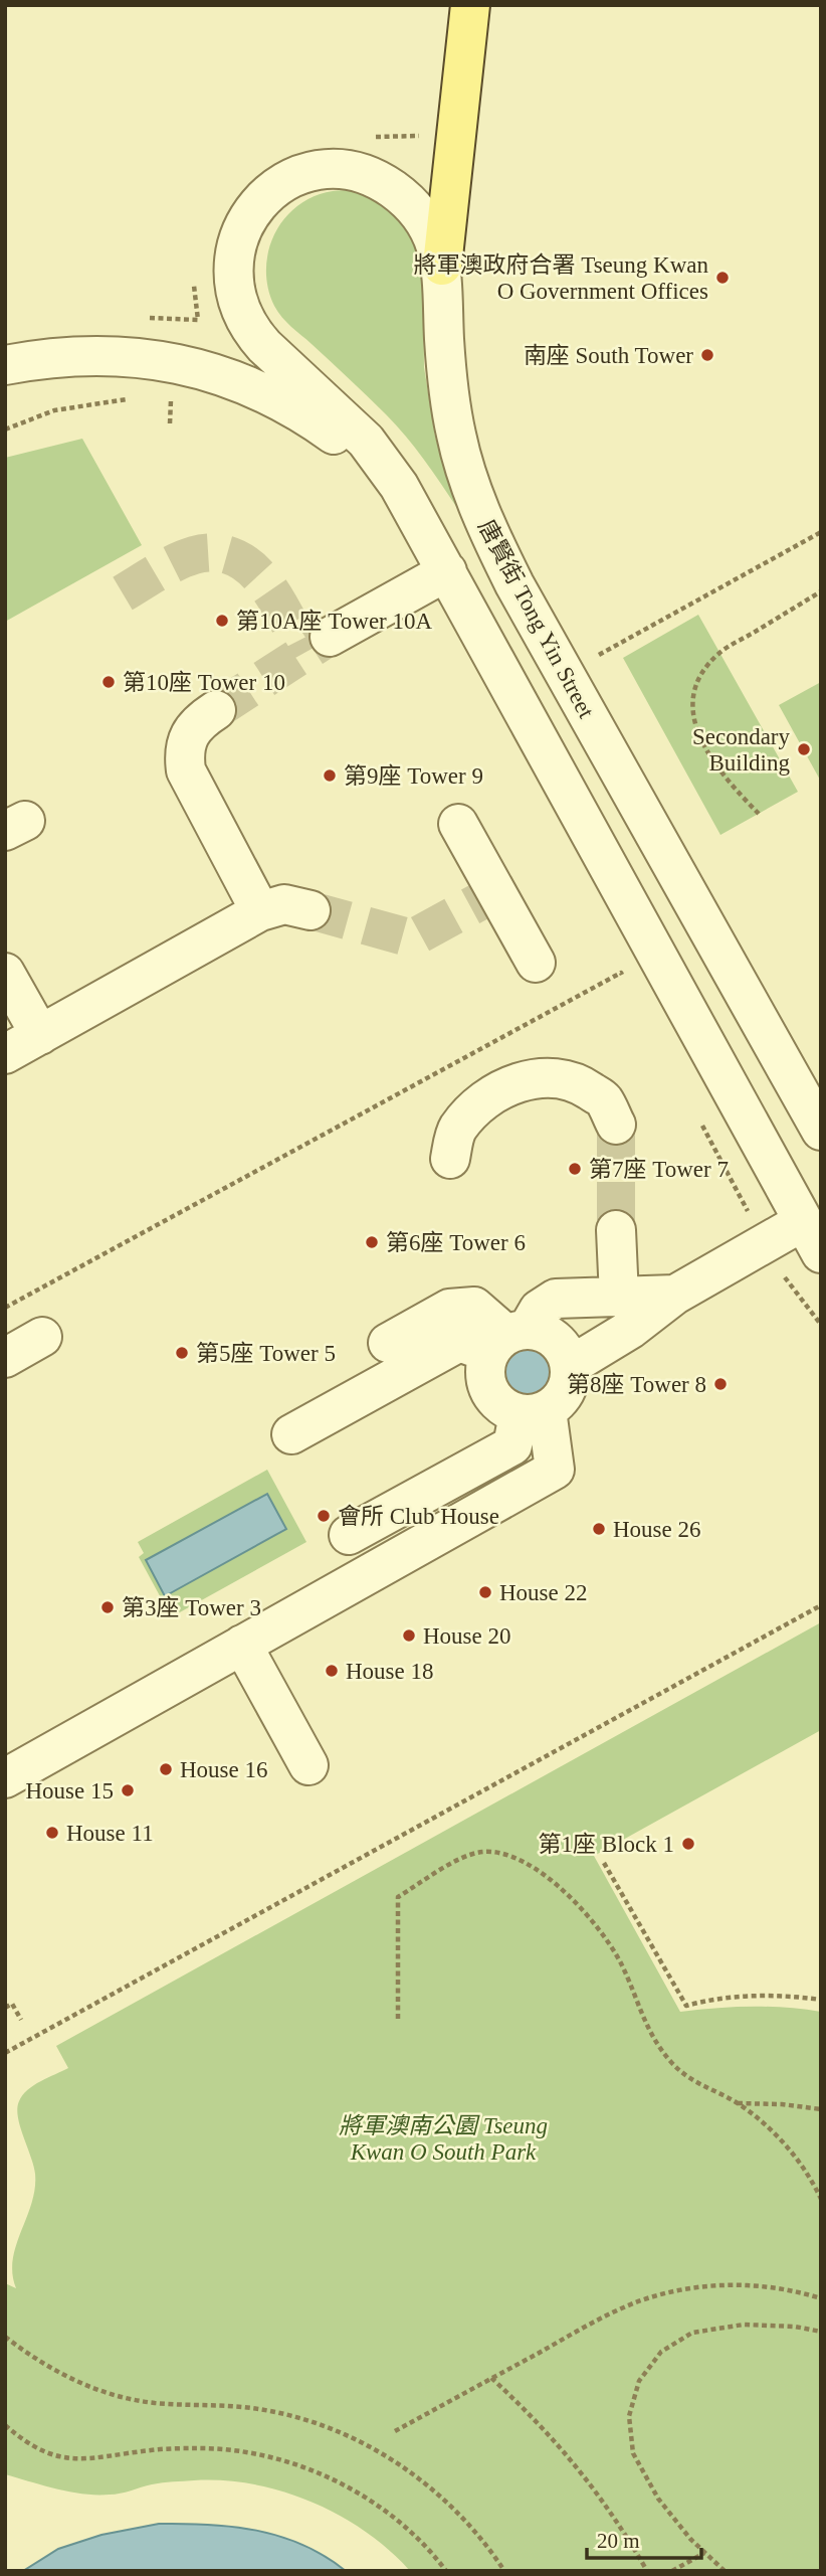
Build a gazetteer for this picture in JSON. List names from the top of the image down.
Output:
{
  "streets": {
    "street": ["唐賢街 Tong Yin Street"]
  },
  "parks": ["將軍澳南公園 Tseung Kwan O South Park"],
  "places": [
    "將軍澳政府合署 Tseung Kwan O Government Offices",
    "南座 South Tower",
    "第10A座 Tower 10A",
    "第10座 Tower 10",
    "Secondary Building",
    "第9座 Tower 9",
    "第7座 Tower 7",
    "第6座 Tower 6",
    "第5座 Tower 5",
    "第8座 Tower 8",
    "會所 Club House",
    "House 26",
    "House 22",
    "第3座 Tower 3",
    "House 20",
    "House 18",
    "House 16",
    "House 15",
    "House 11",
    "第1座 Block 1"
  ],
  "scale_bar": "20 m"
}
